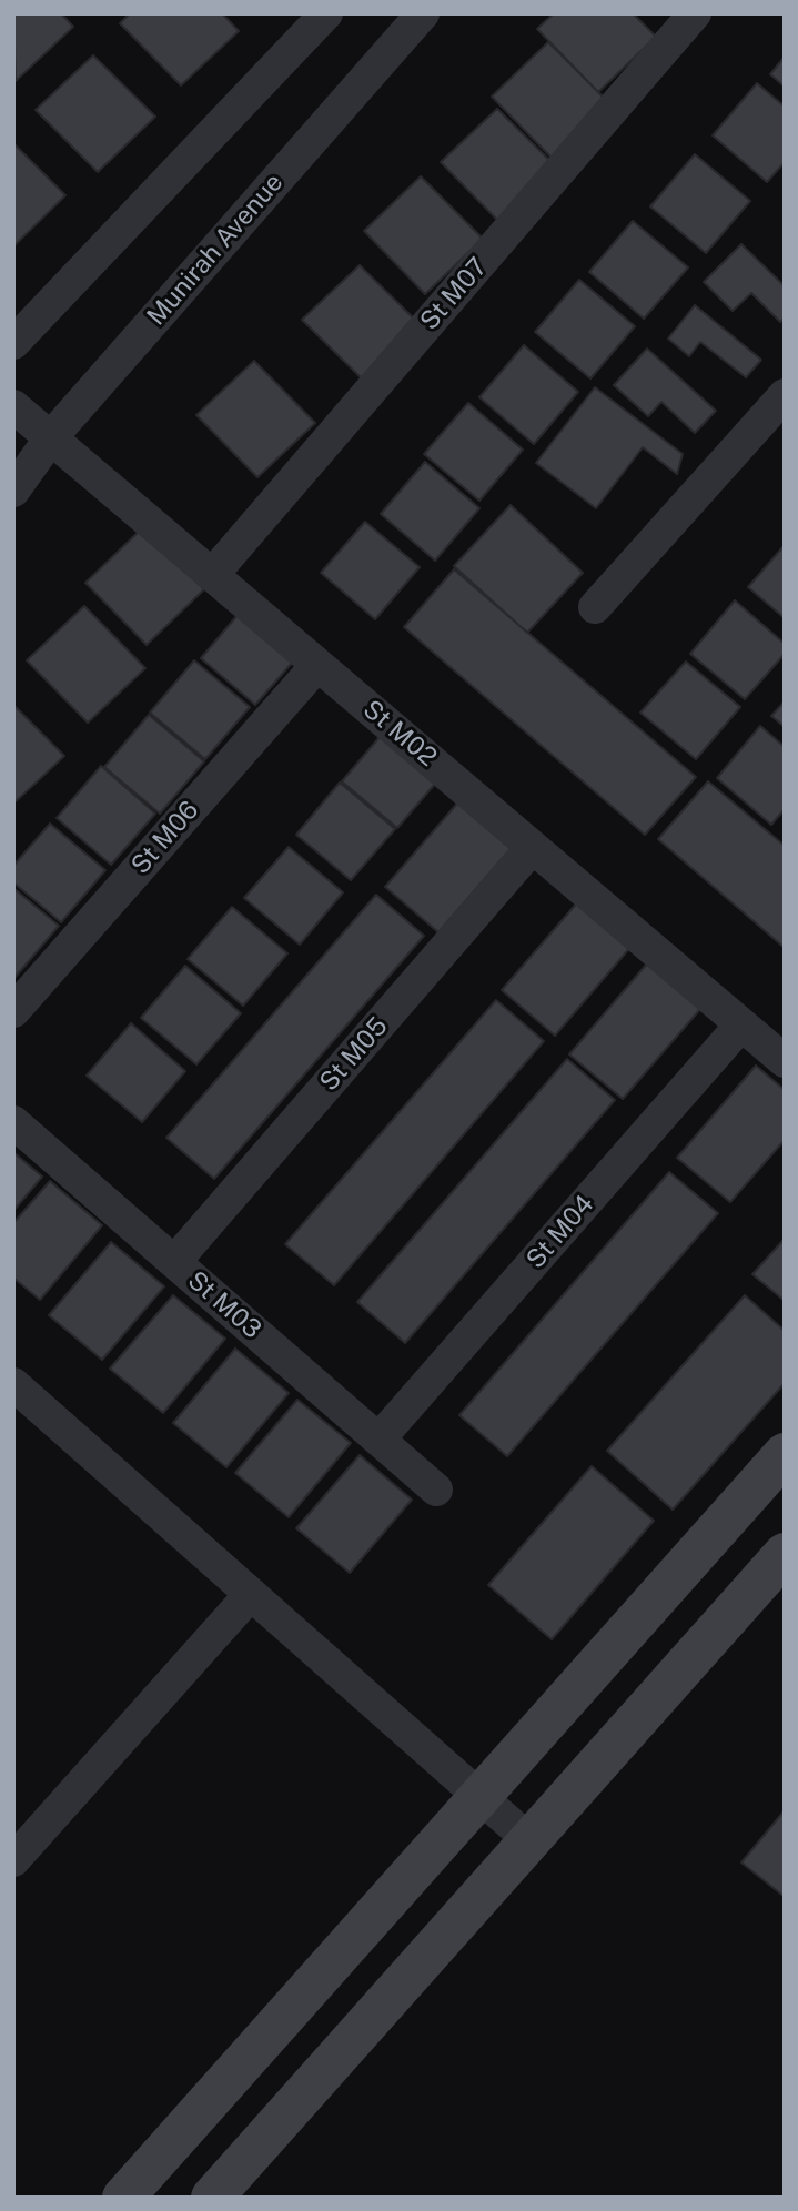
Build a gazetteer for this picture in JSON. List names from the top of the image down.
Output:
{
  "streets": {
    "street": [
      "Munirah Avenue",
      "St M07",
      "St M02",
      "St M06",
      "St M05",
      "St M04",
      "St M03"
    ]
  },
  "crossings": [
    ["Munirah Avenue", "St M02"],
    ["St M07", "St M02"],
    ["St M02", "St M06"],
    ["St M02", "St M05"],
    ["St M02", "St M04"],
    ["St M05", "St M03"],
    ["St M04", "St M03"]
  ]
}
